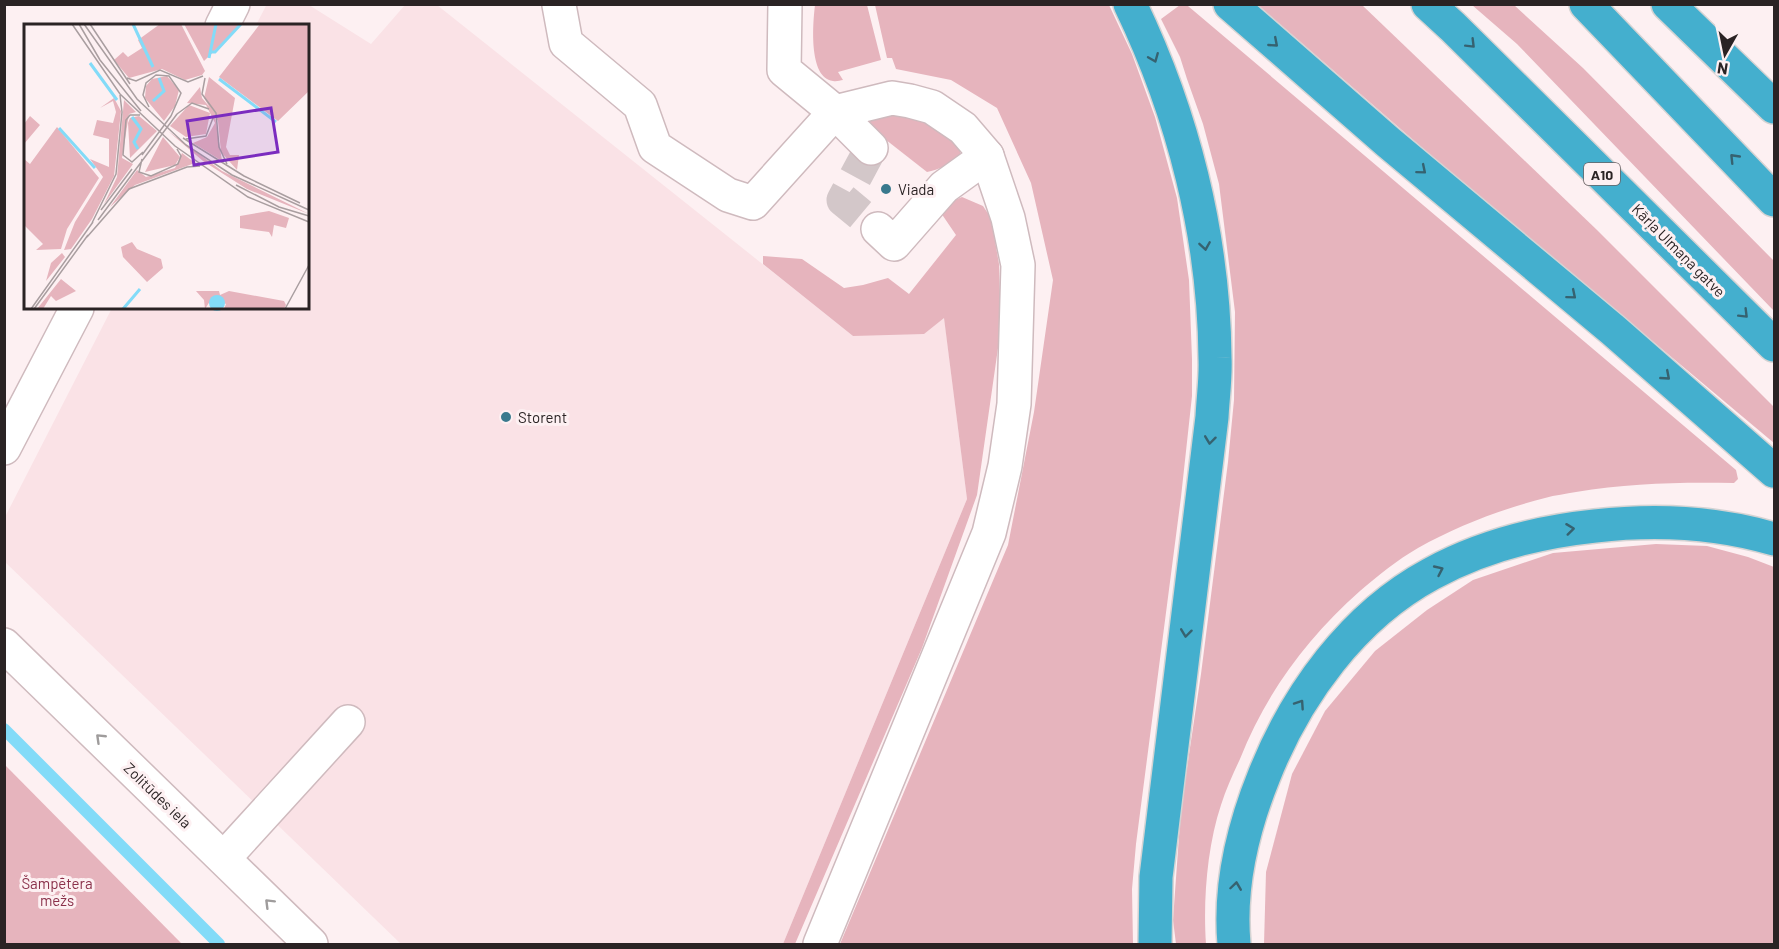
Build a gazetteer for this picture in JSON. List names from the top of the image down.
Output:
{
  "streets": {
    "highway": ["A10", "Kārļa Ulmaņa gatve"],
    "street": ["Zolitūdes iela"]
  },
  "one_way": ["Zolitūdes iela"],
  "parks": ["Šampētera mežs"],
  "places": ["Viada", "Storent"],
  "north": "bottom"
}
